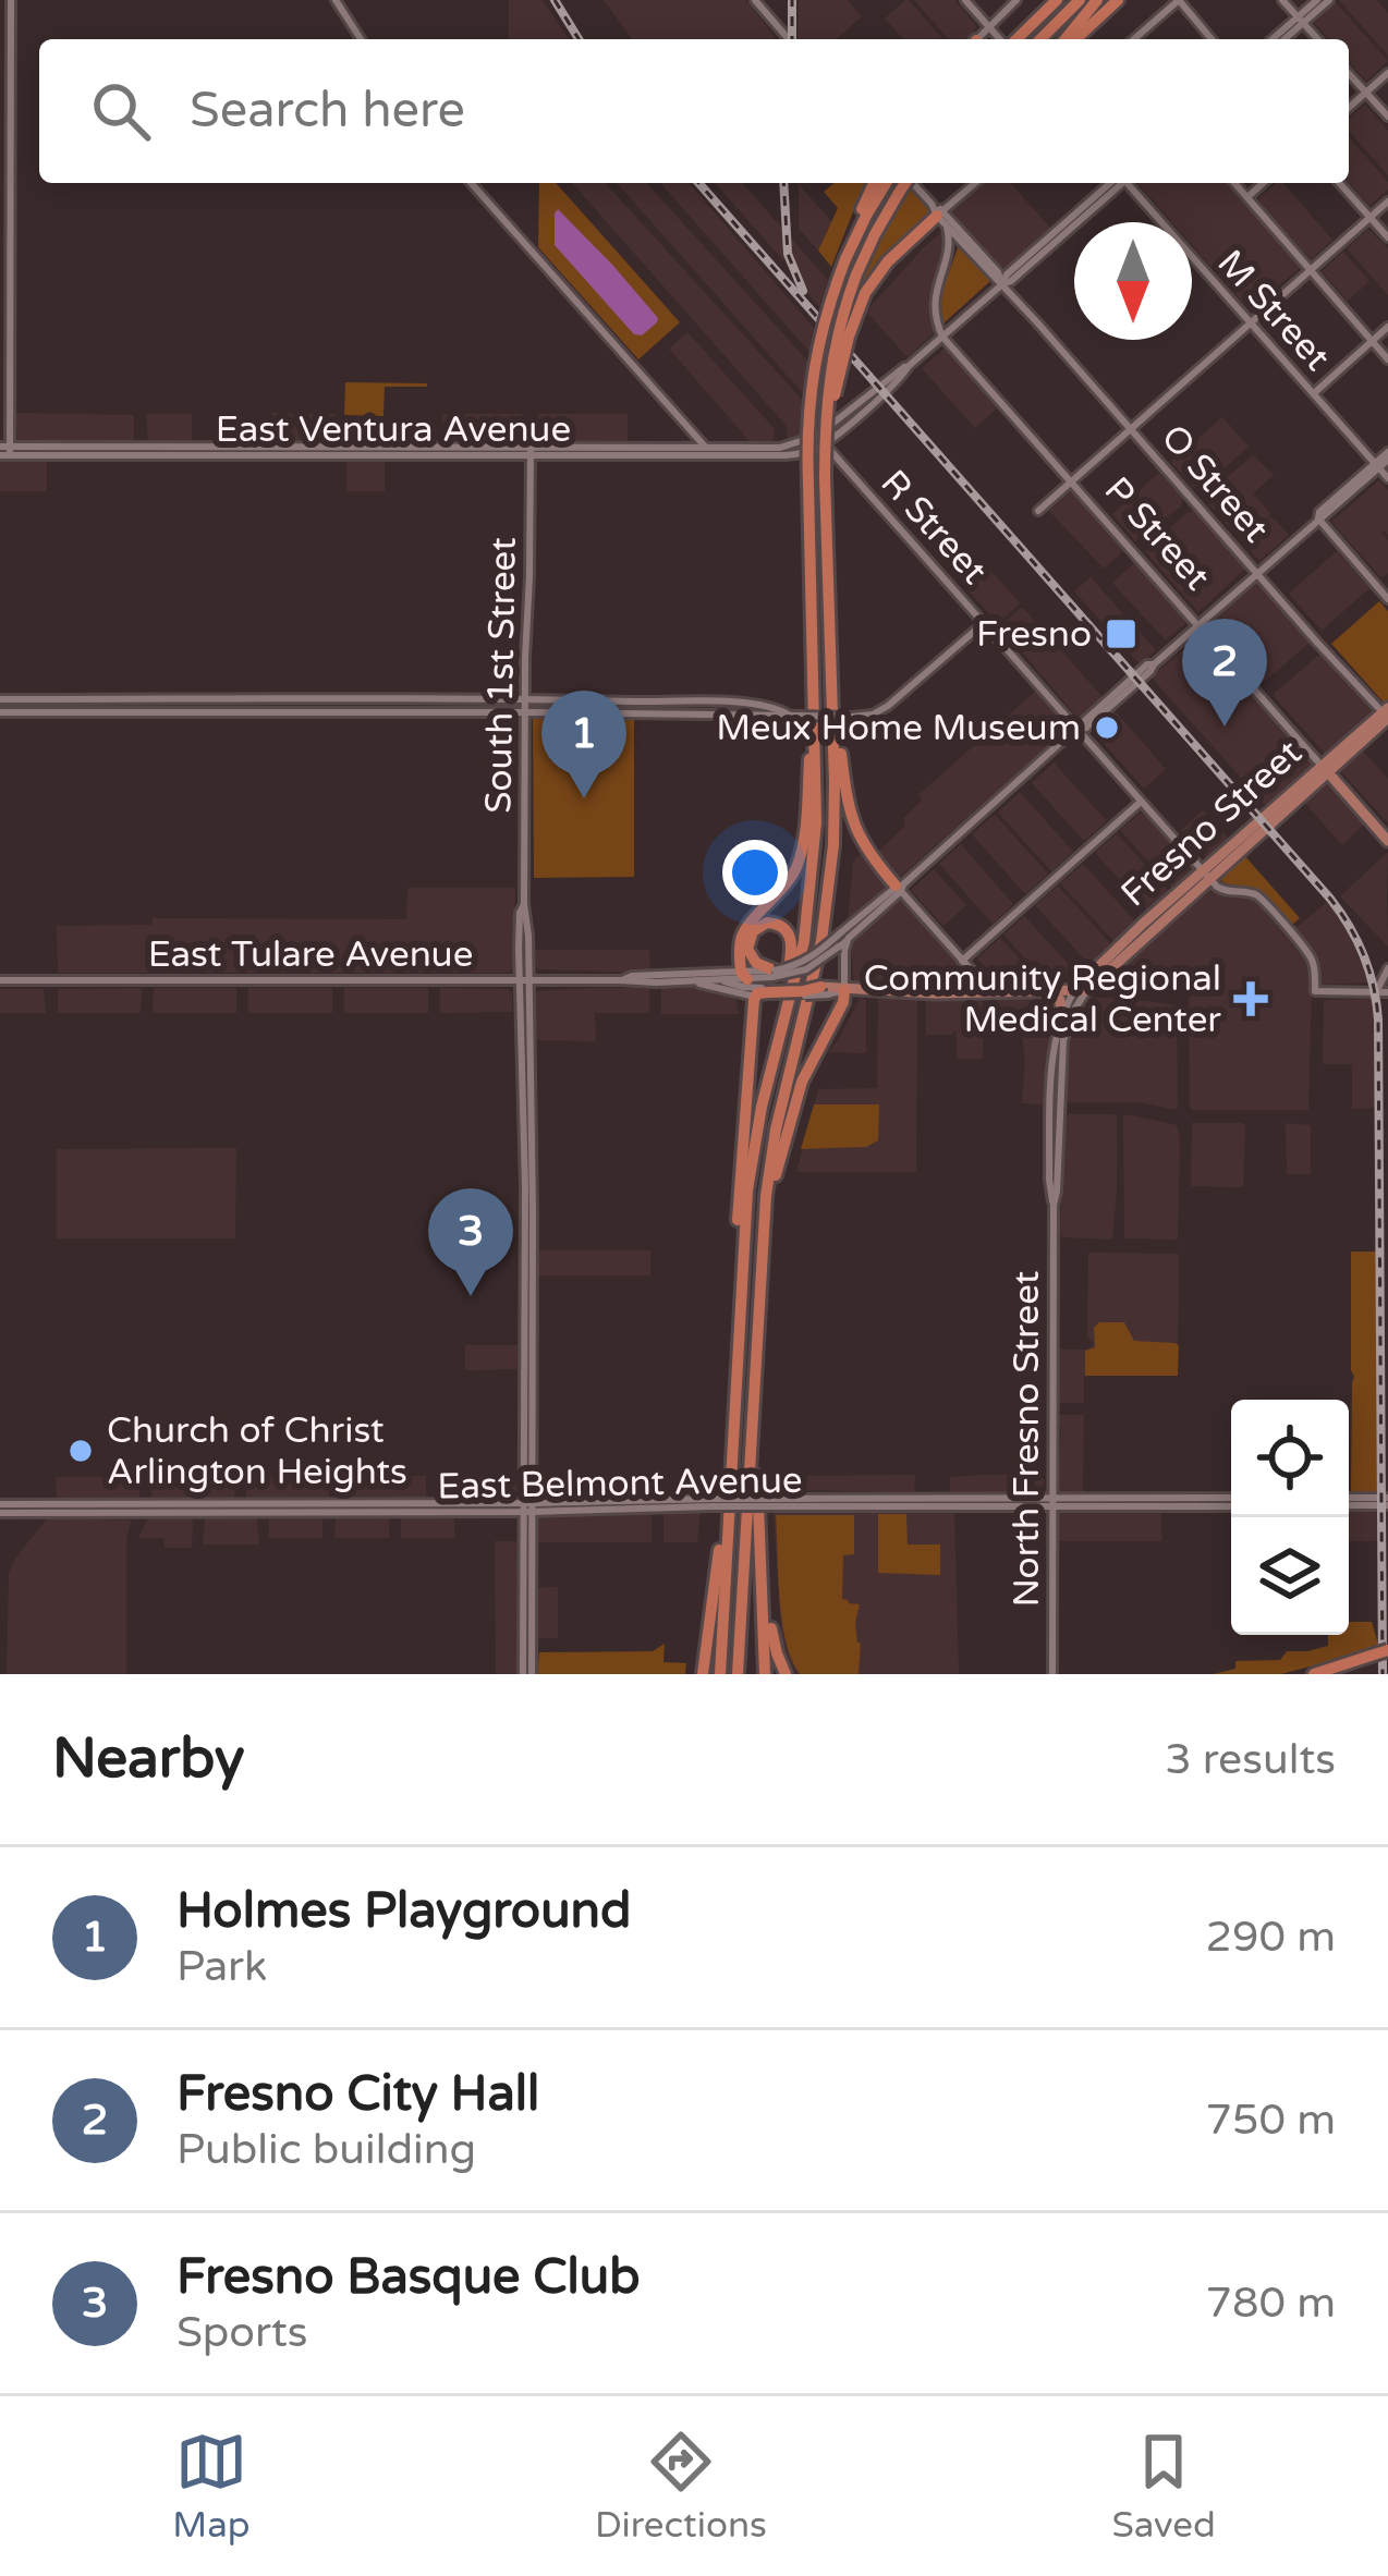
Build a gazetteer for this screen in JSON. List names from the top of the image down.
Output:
{
  "streets": {
    "main road": [
      "M Street",
      "East Ventura Avenue",
      "O Street",
      "R Street",
      "P Street",
      "South 1st Street",
      "Fresno Street",
      "East Tulare Avenue",
      "North Fresno Street",
      "East Belmont Avenue"
    ]
  },
  "crossings": [
    ["East Ventura Avenue", "R Street"],
    ["East Ventura Avenue", "South 1st Street"],
    ["O Street", "Fresno Street"],
    ["R Street", "Fresno Street"],
    ["P Street", "Fresno Street"],
    ["South 1st Street", "East Tulare Avenue"],
    ["Fresno Street", "North Fresno Street"],
    ["North Fresno Street", "East Belmont Avenue"]
  ],
  "places": {
    "transit": ["Fresno"],
    "other": ["Meux Home Museum", "Church of Christ Arlington Heights"],
    "health": ["Community Regional Medical Center"]
  },
  "north": "bottom",
  "page": {
    "search": "Search here",
    "pins": ["2", "1", "3"],
    "heading": ["Nearby", "3 results"],
    "list": [
      {
        "mark": "1",
        "name": "Holmes Playground",
        "note": "Park",
        "value": "290 m"
      },
      {
        "mark": "2",
        "name": "Fresno City Hall",
        "note": "Public building",
        "value": "750 m"
      },
      {
        "mark": "3",
        "name": "Fresno Basque Club",
        "note": "Sports",
        "value": "780 m"
      }
    ],
    "nav": ["Map", "Directions", "Saved"]
  }
}
